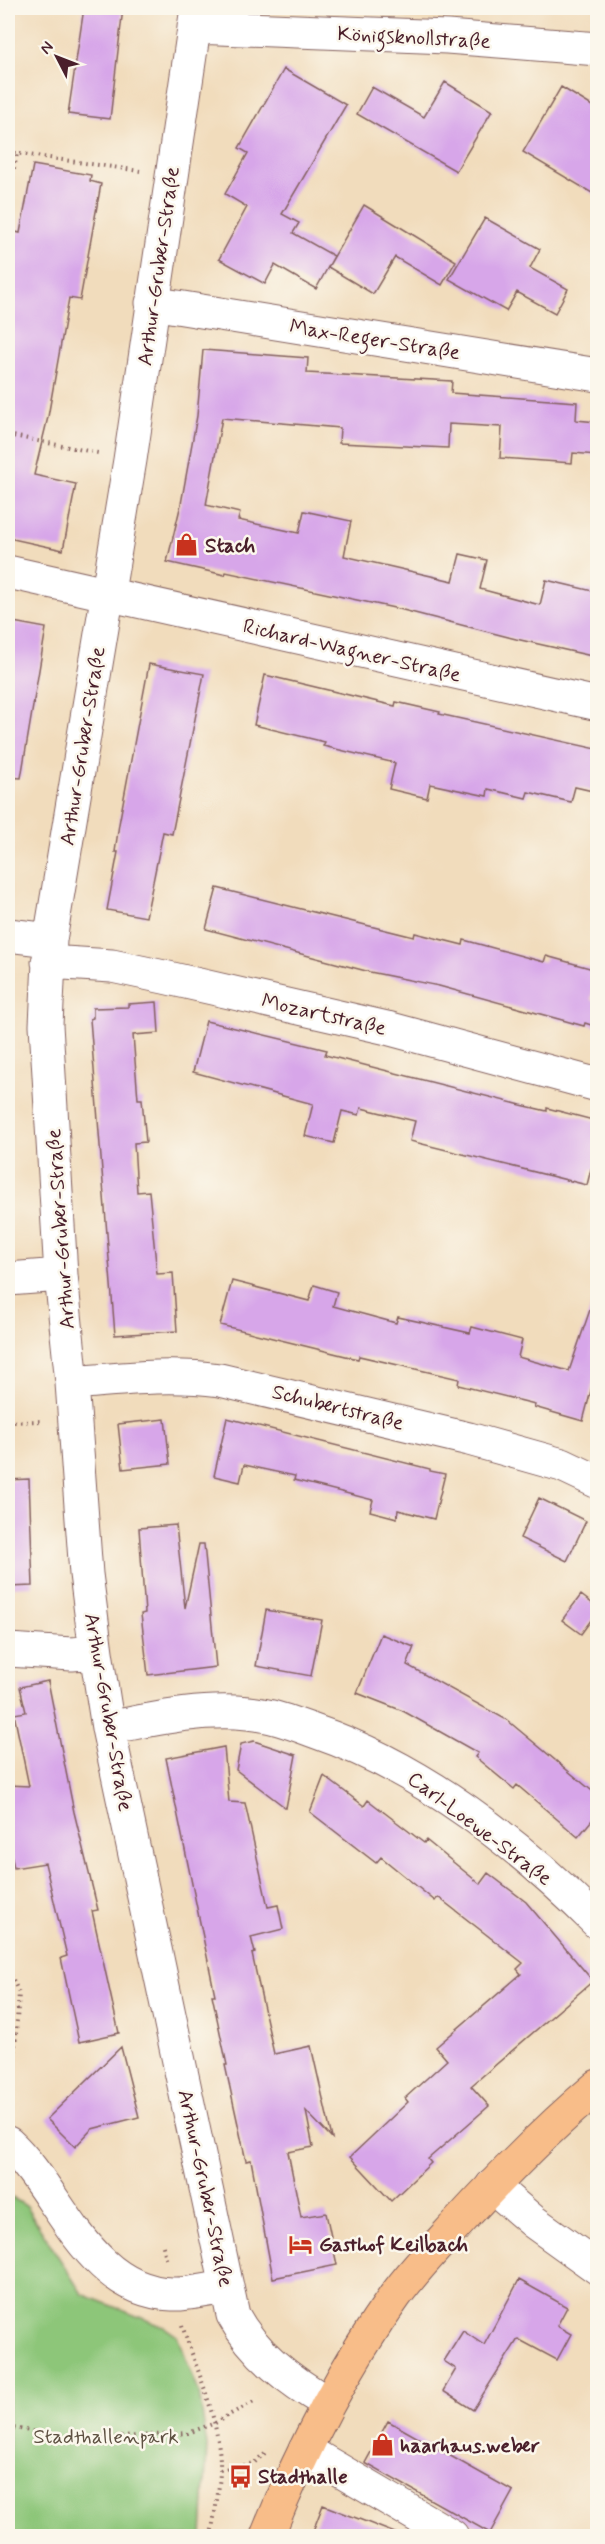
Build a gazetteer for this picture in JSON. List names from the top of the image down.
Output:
{
  "streets": {
    "street": [
      "Königsknollstraße",
      "Arthur-Gruber-Straße",
      "Max-Reger-Straße",
      "Richard-Wagner-Straße",
      "Mozartstraße",
      "Schubertstraße",
      "Carl-Loewe-Straße"
    ]
  },
  "crossings": [
    ["Königsknollstraße", "Arthur-Gruber-Straße"],
    ["Arthur-Gruber-Straße", "Max-Reger-Straße"],
    ["Arthur-Gruber-Straße", "Richard-Wagner-Straße"],
    ["Arthur-Gruber-Straße", "Mozartstraße"],
    ["Arthur-Gruber-Straße", "Schubertstraße"],
    ["Arthur-Gruber-Straße", "Carl-Loewe-Straße"]
  ],
  "parks": ["Stadthallenpark"],
  "places": {
    "shop": ["Stach", "haarhaus.weber"],
    "hotel": ["Gasthof Keilbach"],
    "bus stop": ["Stadthalle"]
  },
  "north": "top left"
}
